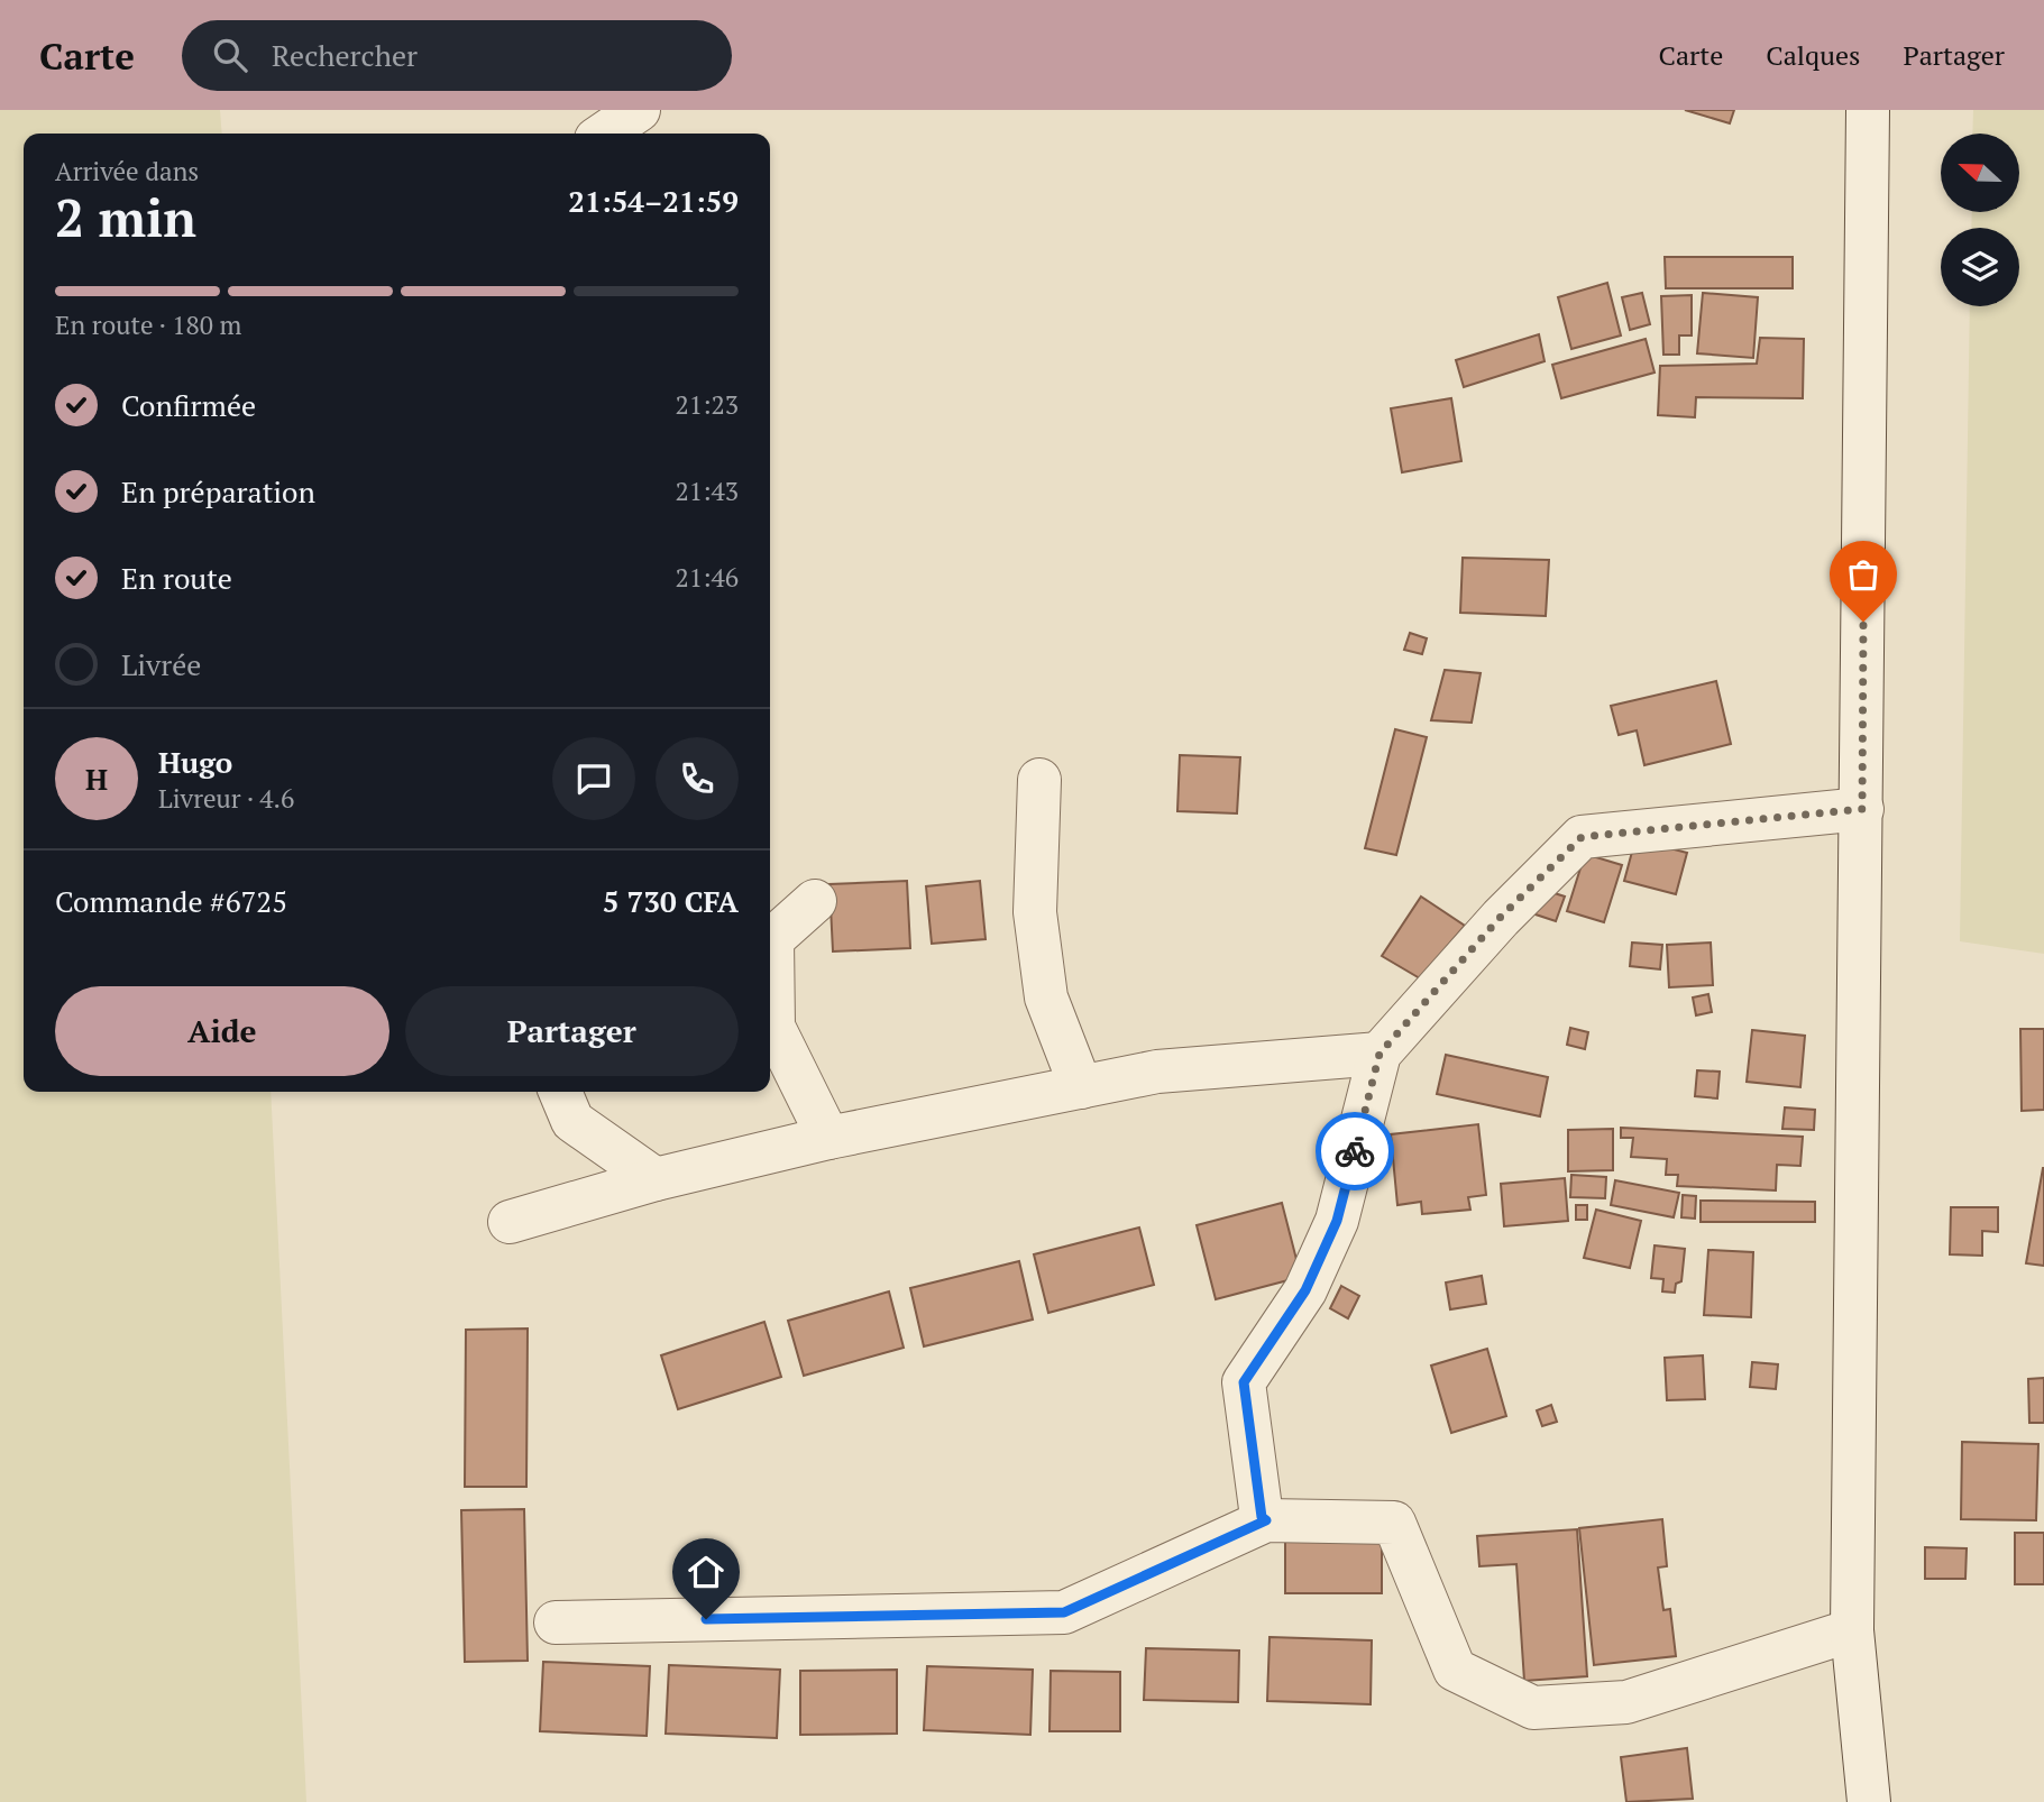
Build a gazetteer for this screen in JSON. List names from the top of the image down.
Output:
{
  "north": "left",
  "page": {
    "header": "Carte",
    "search": "Rechercher",
    "nav": ["Carte", "Calques", "Partager"],
    "heading": ["2 min", "Arrivée dans", "21:54–21:59"],
    "panel": [
      "Hugo",
      "Livreur · 4.6",
      "Commande #6725",
      "5 730 CFA"
    ],
    "bar": "En route · 180 m",
    "list": [
      ["Confirmée", "21:23"],
      ["En préparation", "21:43"],
      ["En route", "21:46"],
      "Livrée"
    ],
    "round": "H",
    "buttons": ["Aide", "Partager"]
  }
}
